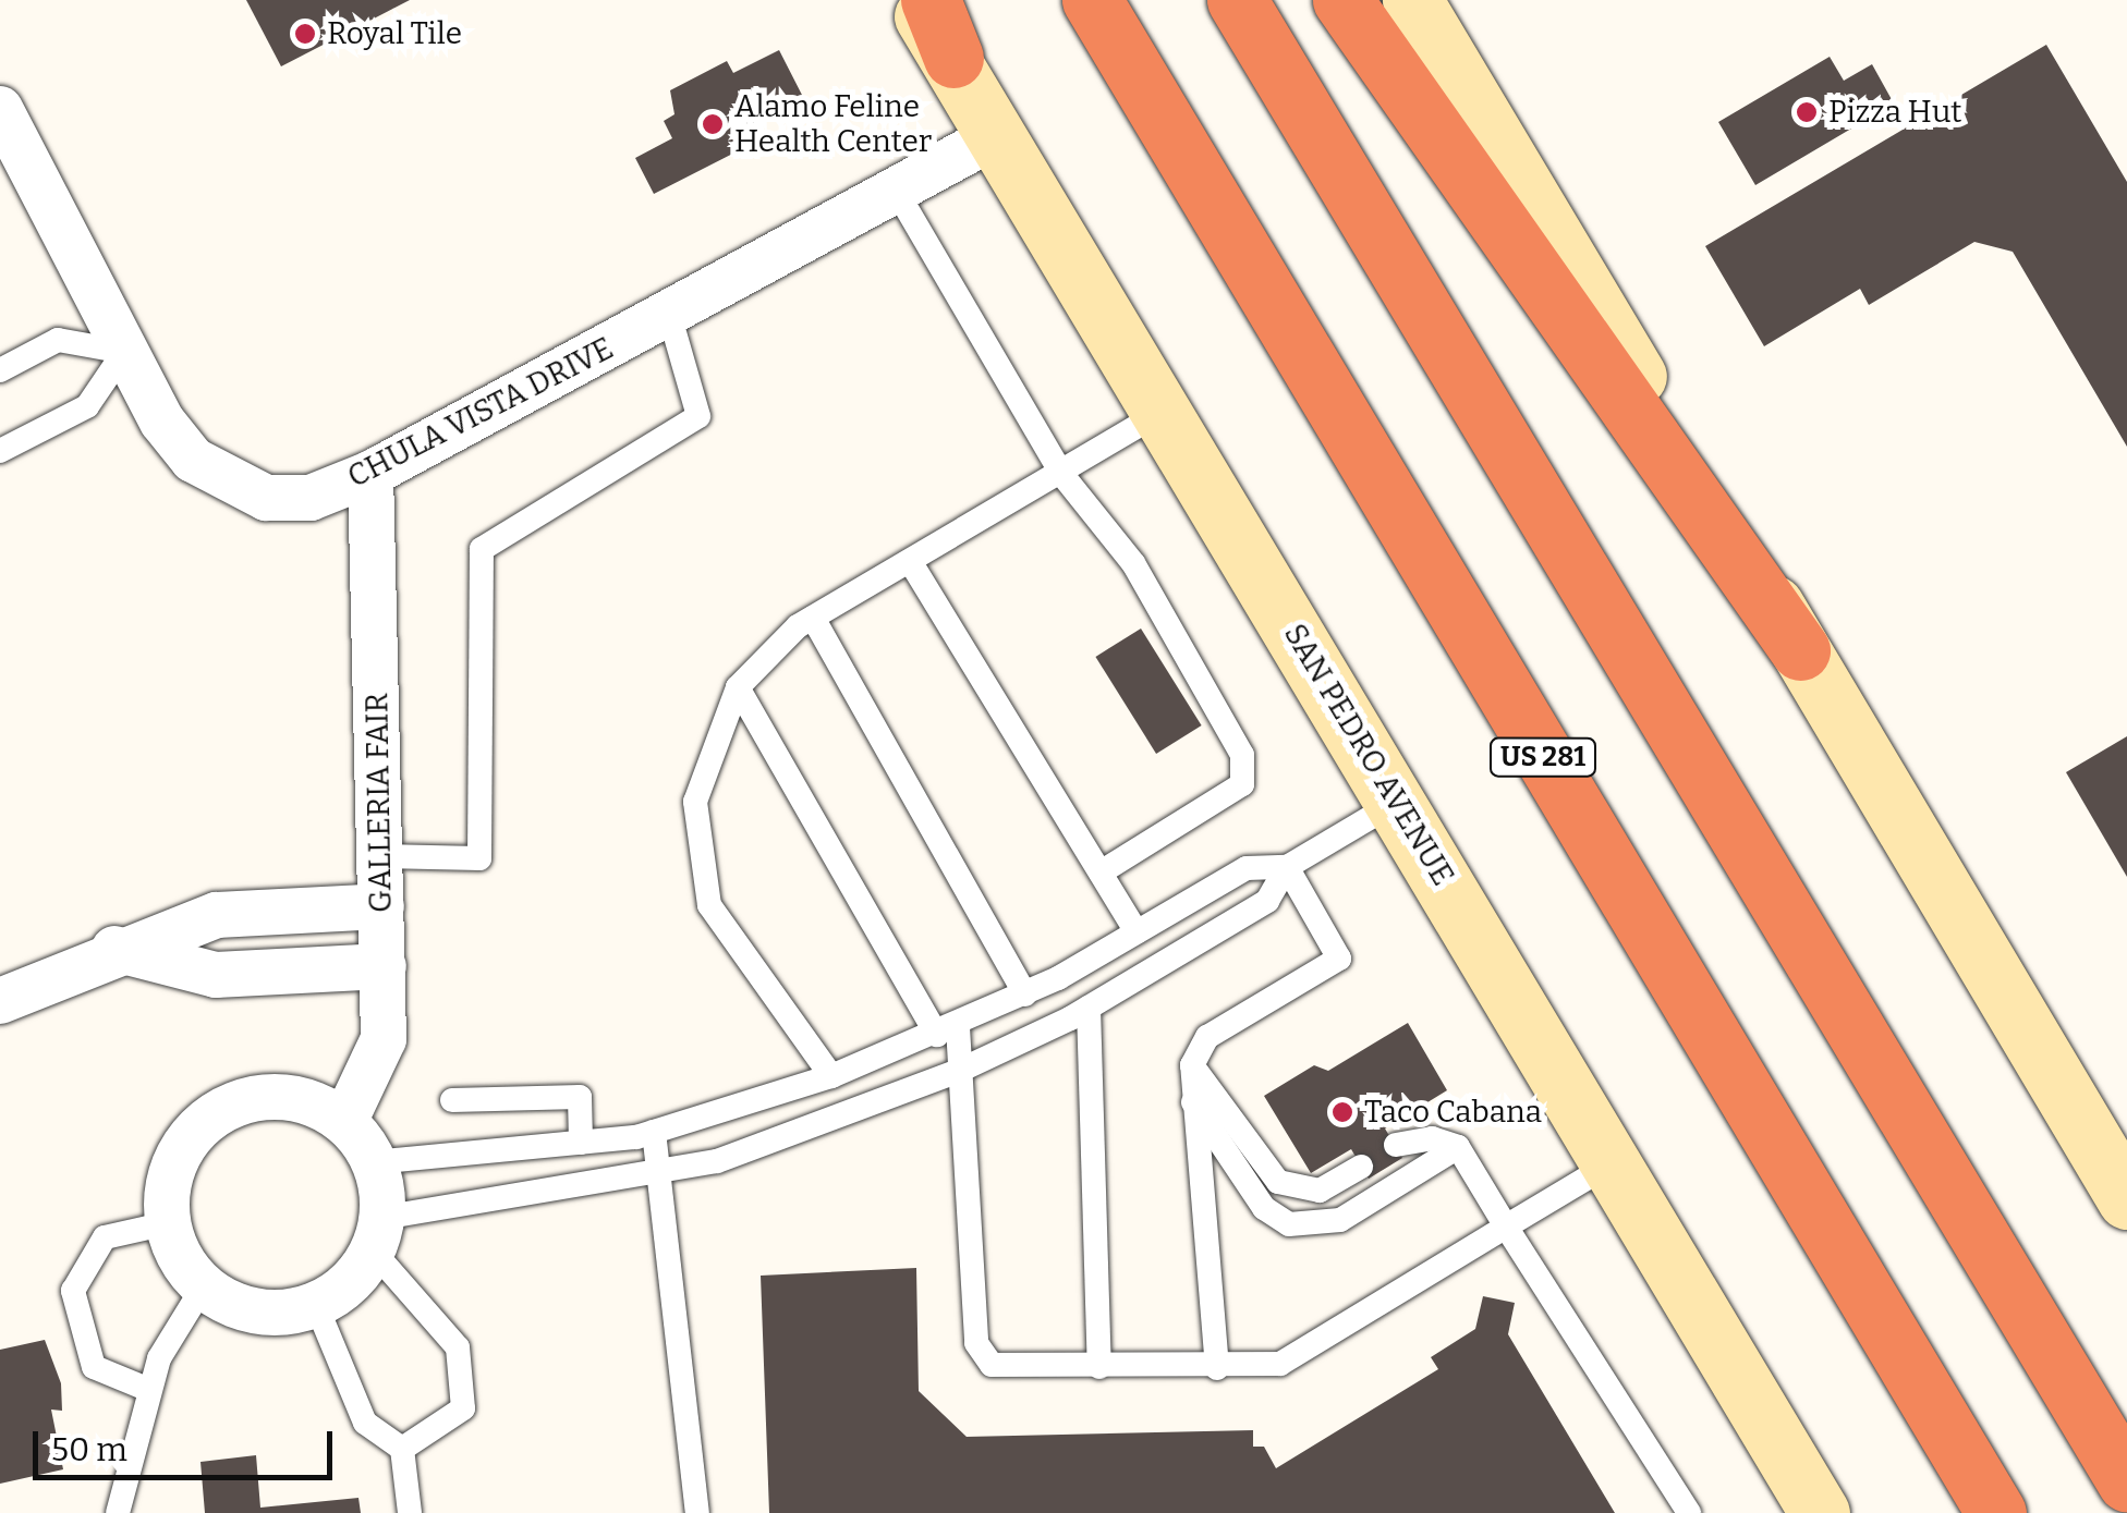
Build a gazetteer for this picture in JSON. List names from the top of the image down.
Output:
{
  "streets": {
    "highway": ["US 281"],
    "main road": ["SAN PEDRO AVENUE"],
    "street": ["CHULA VISTA DRIVE", "GALLERIA FAIR"]
  },
  "crossings": [
    ["CHULA VISTA DRIVE", "SAN PEDRO AVENUE"],
    ["CHULA VISTA DRIVE", "GALLERIA FAIR"]
  ],
  "places": [
    "Royal Tile",
    "Pizza Hut",
    "Alamo Feline Health Center",
    "Taco Cabana"
  ],
  "scale_bar": "50 m"
}
